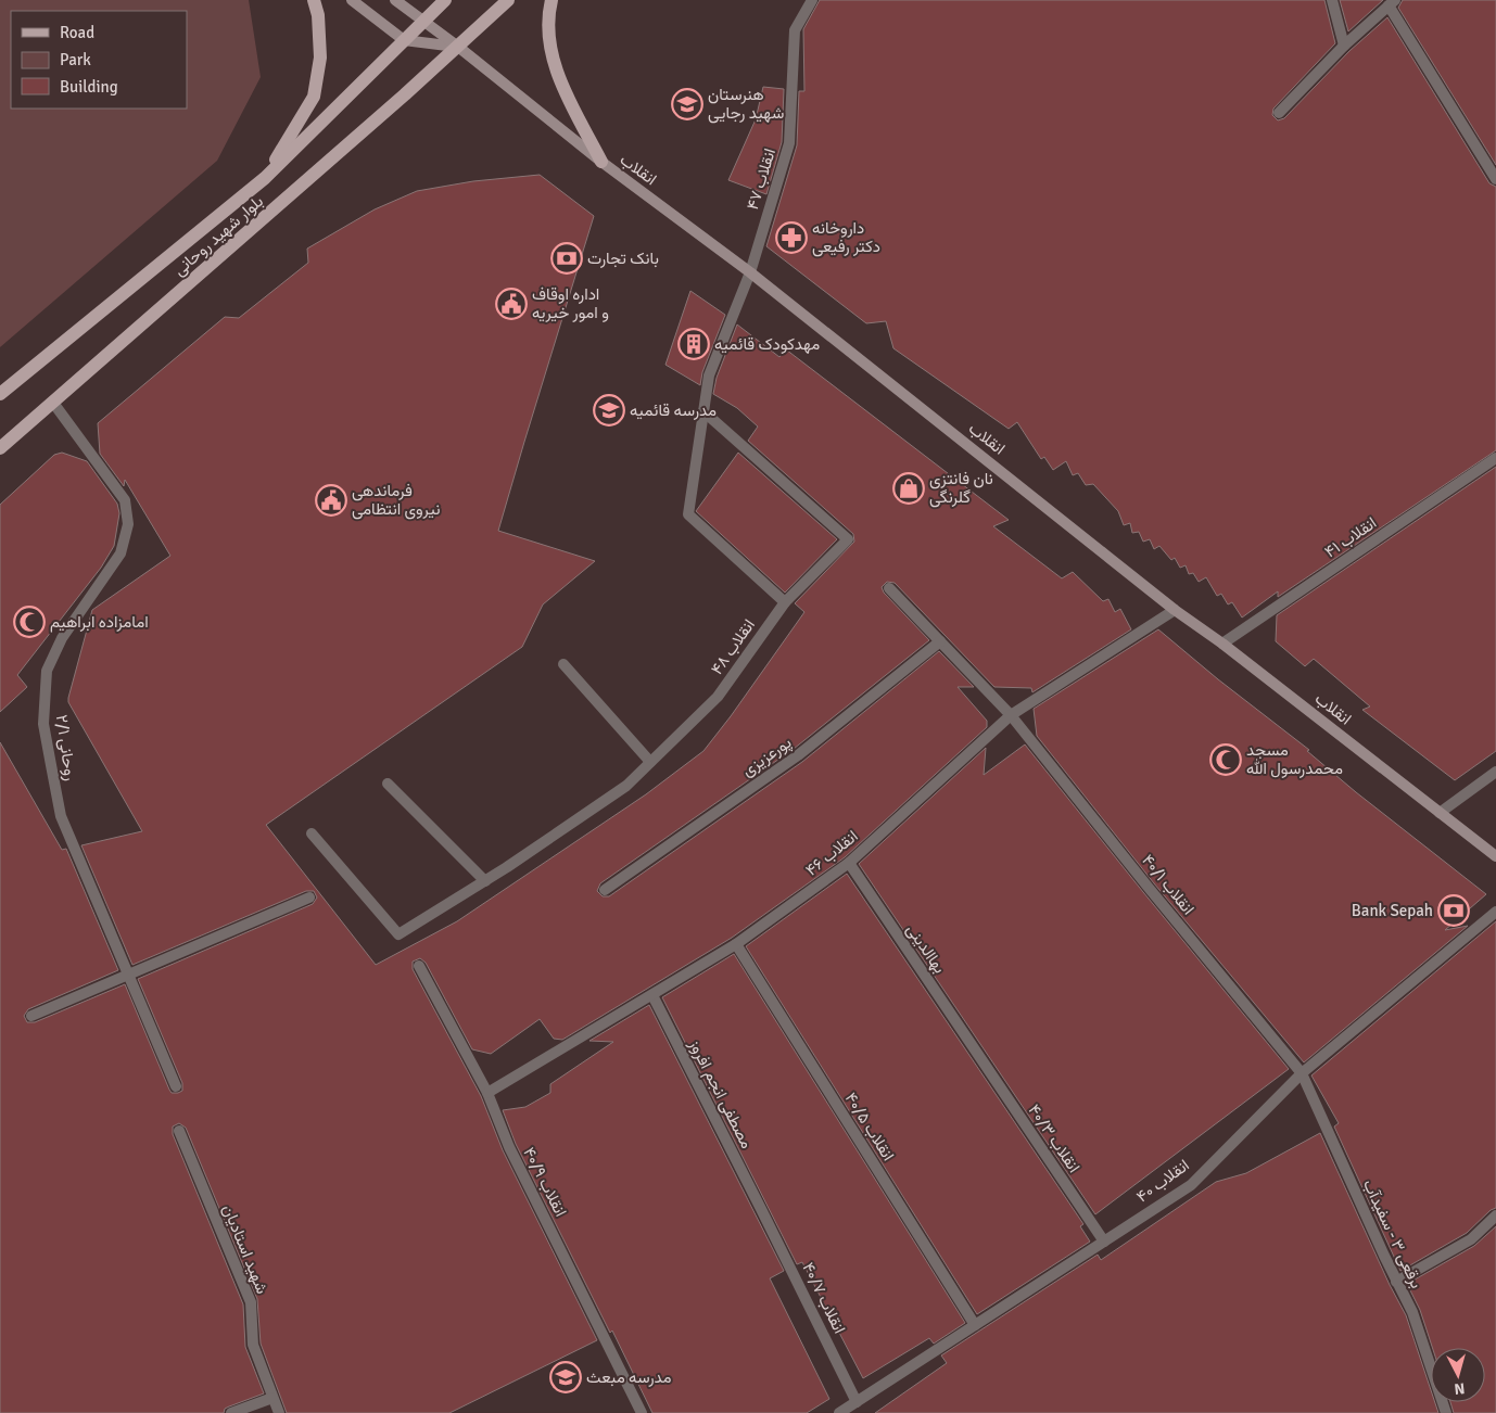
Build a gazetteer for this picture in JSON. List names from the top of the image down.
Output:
{
  "streets": {
    "main road": ["انقلاب", "بلوار شهید روحانی"],
    "street": [
      "انقلاب ۴۷",
      "انقلاب ۴۱",
      "انقلاب ۴۸",
      "روحانی ۲/۱",
      "پورعزیزی",
      "انقلاب ۴۶",
      "انقلاب ۴۰/۱",
      "بهاالدینی",
      "مصطفی انجم افروز",
      "انقلاب ۴۰/۵",
      "انقلاب ۴۰/۳",
      "انقلاب ۴۰",
      "انقلاب ۴۰/۹",
      "برقعی ۳ - سفیدآب",
      "شهید استادیان",
      "انقلاب ۴۰/۷"
    ]
  },
  "crossings": [
    ["انقلاب", "انقلاب ۴۷"],
    ["انقلاب", "بلوار شهید روحانی"],
    ["انقلاب", "انقلاب ۴۱"],
    ["انقلاب", "انقلاب ۴۶"],
    ["بلوار شهید روحانی", "روحانی ۲/۱"],
    ["انقلاب ۴۶", "انقلاب ۴۰/۱"],
    ["انقلاب ۴۶", "بهاالدینی"],
    ["انقلاب ۴۶", "مصطفی انجم افروز"],
    ["انقلاب ۴۶", "انقلاب ۴۰/۵"],
    ["انقلاب ۴۶", "انقلاب ۴۰/۹"],
    ["انقلاب ۴۰/۱", "انقلاب ۴۰"],
    ["انقلاب ۴۰/۱", "برقعی ۳ - سفیدآب"],
    ["بهاالدینی", "انقلاب ۴۰/۳"],
    ["مصطفی انجم افروز", "انقلاب ۴۰/۷"],
    ["انقلاب ۴۰/۵", "انقلاب ۴۰"],
    ["انقلاب ۴۰/۳", "انقلاب ۴۰"],
    ["انقلاب ۴۰", "برقعی ۳ - سفیدآب"],
    ["انقلاب ۴۰", "انقلاب ۴۰/۷"]
  ],
  "places": {
    "school or university": ["هنرستان شهید رجایی", "مدرسه قائمیه", "مدرسه مبعث"],
    "pharmacy": ["داروخانه دکتر رفیعی"],
    "bank": ["بانک تجارت", "Bank Sepah"],
    "public building": ["اداره اوقاف و امور خیریه", "فرماندهی نیروی انتظامی"],
    "building": ["مهدکودک قائمیه"],
    "shop": ["نان فانتزی گلرنگی"],
    "mosque": ["امامزاده ابراهیم", "مسجد محمدرسول الله"]
  },
  "legend": ["Road", "Park", "Building"],
  "north": "bottom"
}
